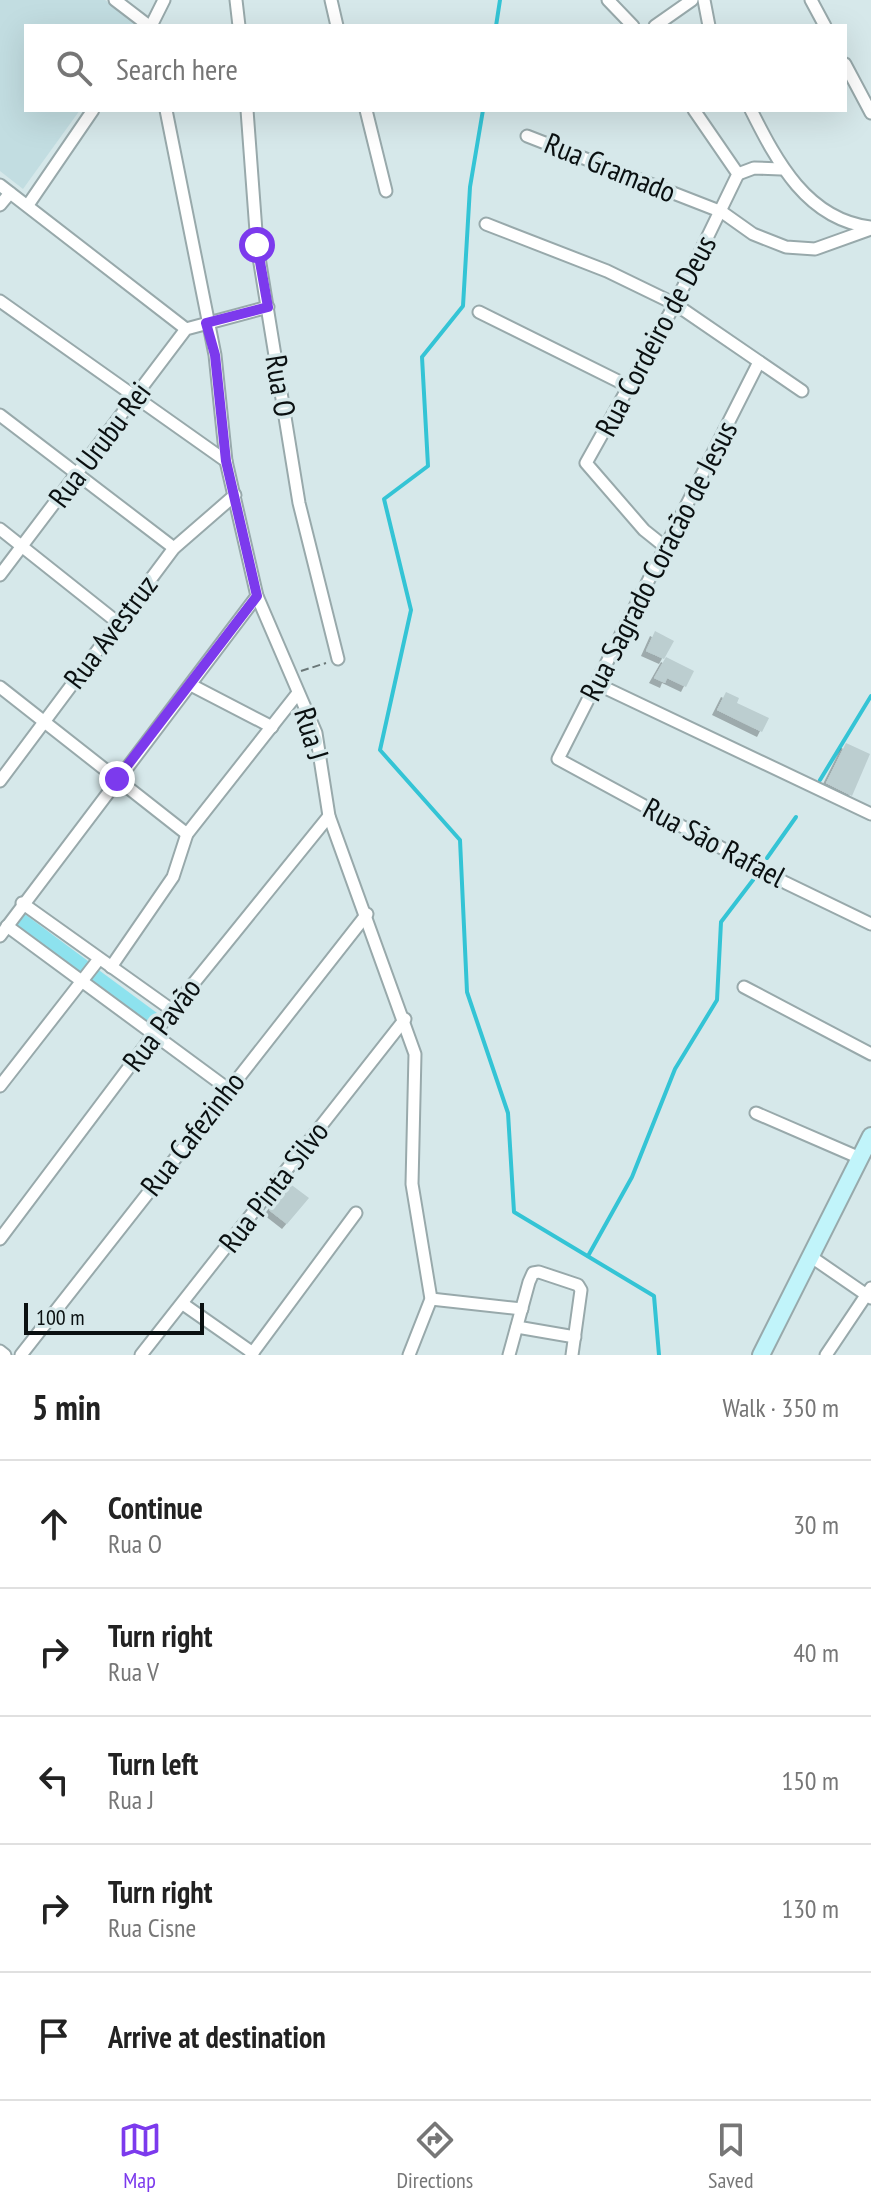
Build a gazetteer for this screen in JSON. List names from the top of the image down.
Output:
{
  "streets": {
    "street": [
      "Rua Gramado",
      "Rua Cordeiro de Deus",
      "Rua O",
      "Rua Urubu Rei",
      "Rua Sagrado Coracão de Jesus",
      "Rua Avestruz",
      "Rua J",
      "Rua São Rafael",
      "Rua Pavão",
      "Rua Cafezinho",
      "Rua Pinta Silvo"
    ]
  },
  "crossings": [
    ["Rua Gramado", "Rua Cordeiro de Deus"],
    ["Rua Cordeiro de Deus", "Rua Sagrado Coracão de Jesus"],
    ["Rua Sagrado Coracão de Jesus", "Rua São Rafael"],
    ["Rua Avestruz", "Rua J"],
    ["Rua J", "Rua Pavão"],
    ["Rua J", "Rua Cafezinho"],
    ["Rua J", "Rua Pinta Silvo"]
  ],
  "scale_bar": "100 m",
  "page": {
    "search": "Search here",
    "scale": "100 m",
    "heading": ["5 min", "Walk · 350 m"],
    "list": [
      ["Continue", "Rua O", "30 m"],
      ["Turn right", "Rua V", "40 m"],
      ["Turn left", "Rua J", "150 m"],
      ["Turn right", "Rua Cisne", "130 m"],
      "Arrive at destination"
    ],
    "nav": ["Map", "Directions", "Saved"]
  }
}
